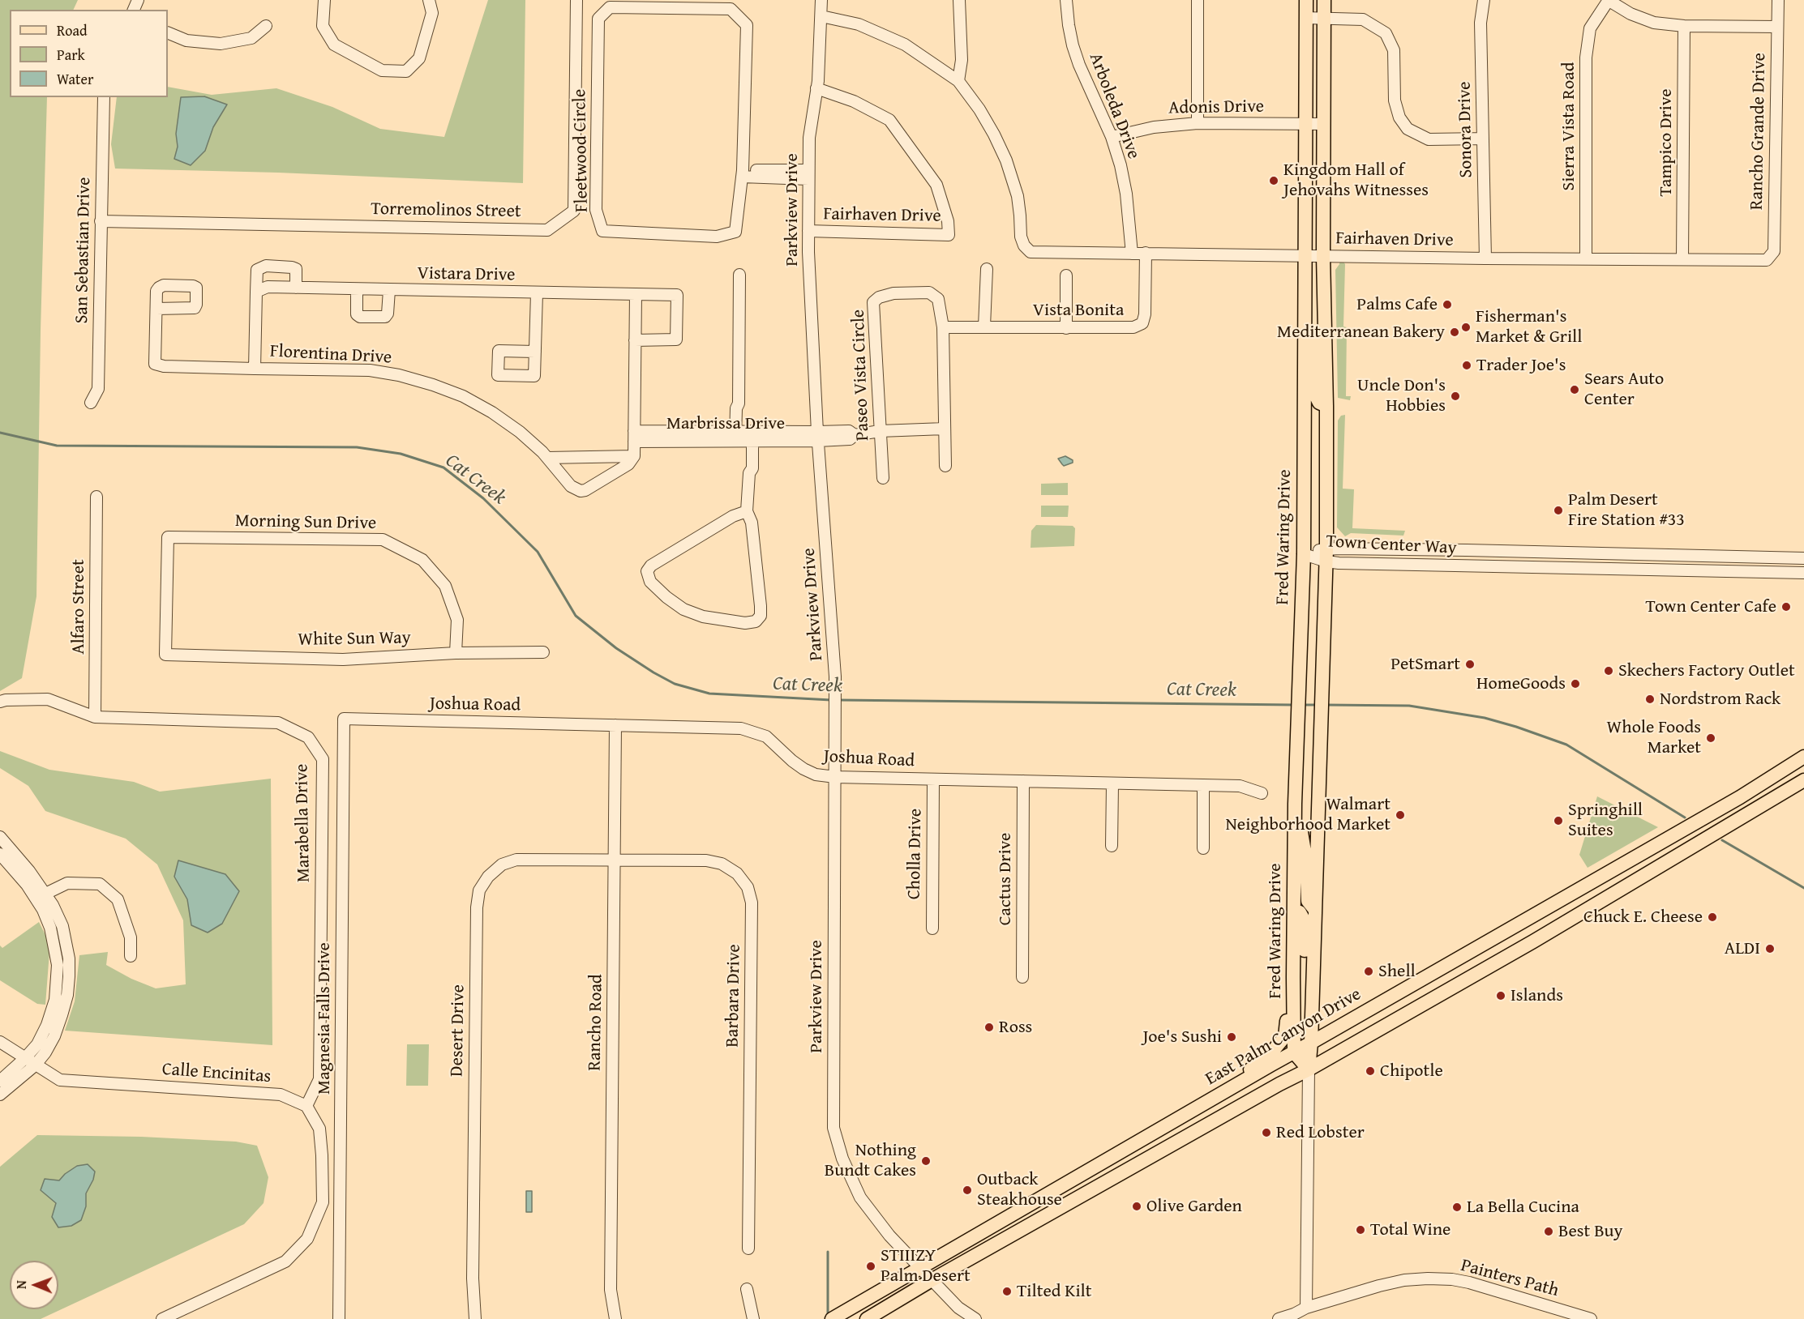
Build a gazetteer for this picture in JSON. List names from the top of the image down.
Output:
{
  "streets": {
    "main road": ["Fred Waring Drive", "East Palm Canyon Drive"],
    "street": [
      "Arboleda Drive",
      "Adonis Drive",
      "Sierra Vista Road",
      "Sonora Drive",
      "Rancho Grande Drive",
      "Tampico Drive",
      "Fleetwood Circle",
      "Parkview Drive",
      "Torremolinos Street",
      "Fairhaven Drive",
      "San Sebastian Drive",
      "Vistara Drive",
      "Vista Bonita",
      "Florentina Drive",
      "Paseo Vista Circle",
      "Marbrissa Drive",
      "Morning Sun Drive",
      "Town Center Way",
      "Alfaro Street",
      "White Sun Way",
      "Joshua Road",
      "Marabella Drive",
      "Cholla Drive",
      "Cactus Drive",
      "Barbara Drive",
      "Magnesia Falls Drive",
      "Rancho Road",
      "Desert Drive",
      "Calle Encinitas",
      "Painters Path"
    ]
  },
  "crossings": [
    ["Arboleda Drive", "Adonis Drive"],
    ["Arboleda Drive", "Fairhaven Drive"],
    ["Adonis Drive", "Fred Waring Drive"],
    ["Sierra Vista Road", "Fairhaven Drive"],
    ["Sonora Drive", "Fairhaven Drive"],
    ["Rancho Grande Drive", "Fairhaven Drive"],
    ["Tampico Drive", "Fairhaven Drive"],
    ["Parkview Drive", "Fairhaven Drive"],
    ["Parkview Drive", "Marbrissa Drive"],
    ["Parkview Drive", "Joshua Road"],
    ["Parkview Drive", "East Palm Canyon Drive"],
    ["Torremolinos Street", "San Sebastian Drive"],
    ["Fairhaven Drive", "Vista Bonita"],
    ["Fairhaven Drive", "Fred Waring Drive"],
    ["Vista Bonita", "Paseo Vista Circle"],
    ["Paseo Vista Circle", "Marbrissa Drive"],
    ["Morning Sun Drive", "White Sun Way"],
    ["Fred Waring Drive", "Town Center Way"],
    ["Fred Waring Drive", "East Palm Canyon Drive"],
    ["Fred Waring Drive", "Painters Path"],
    ["Alfaro Street", "Marabella Drive"],
    ["Joshua Road", "Cholla Drive"],
    ["Joshua Road", "Cactus Drive"],
    ["Joshua Road", "Magnesia Falls Drive"],
    ["Joshua Road", "Rancho Road"],
    ["Marabella Drive", "Calle Encinitas"],
    ["Barbara Drive", "Rancho Road"],
    ["Barbara Drive", "Desert Drive"],
    ["Rancho Road", "Desert Drive"]
  ],
  "water": ["Cat Creek"],
  "places": [
    "Kingdom Hall of Jehovahs Witnesses",
    "Palms Cafe",
    "Fisherman's Market & Grill",
    "Mediterranean Bakery",
    "Trader Joe's",
    "Sears Auto Center",
    "Uncle Don's Hobbies",
    "Palm Desert Fire Station #33",
    "Town Center Cafe",
    "PetSmart",
    "Skechers Factory Outlet",
    "HomeGoods",
    "Nordstrom Rack",
    "Whole Foods Market",
    "Walmart Neighborhood Market",
    "Springhill Suites",
    "Chuck E. Cheese",
    "ALDI",
    "Shell",
    "Islands",
    "Ross",
    "Joe's Sushi",
    "Chipotle",
    "Red Lobster",
    "Nothing Bundt Cakes",
    "Outback Steakhouse",
    "Olive Garden",
    "La Bella Cucina",
    "Total Wine",
    "Best Buy",
    "STIIIZY Palm Desert",
    "Tilted Kilt"
  ],
  "legend": ["Road", "Park", "Water"],
  "north": "left"
}
